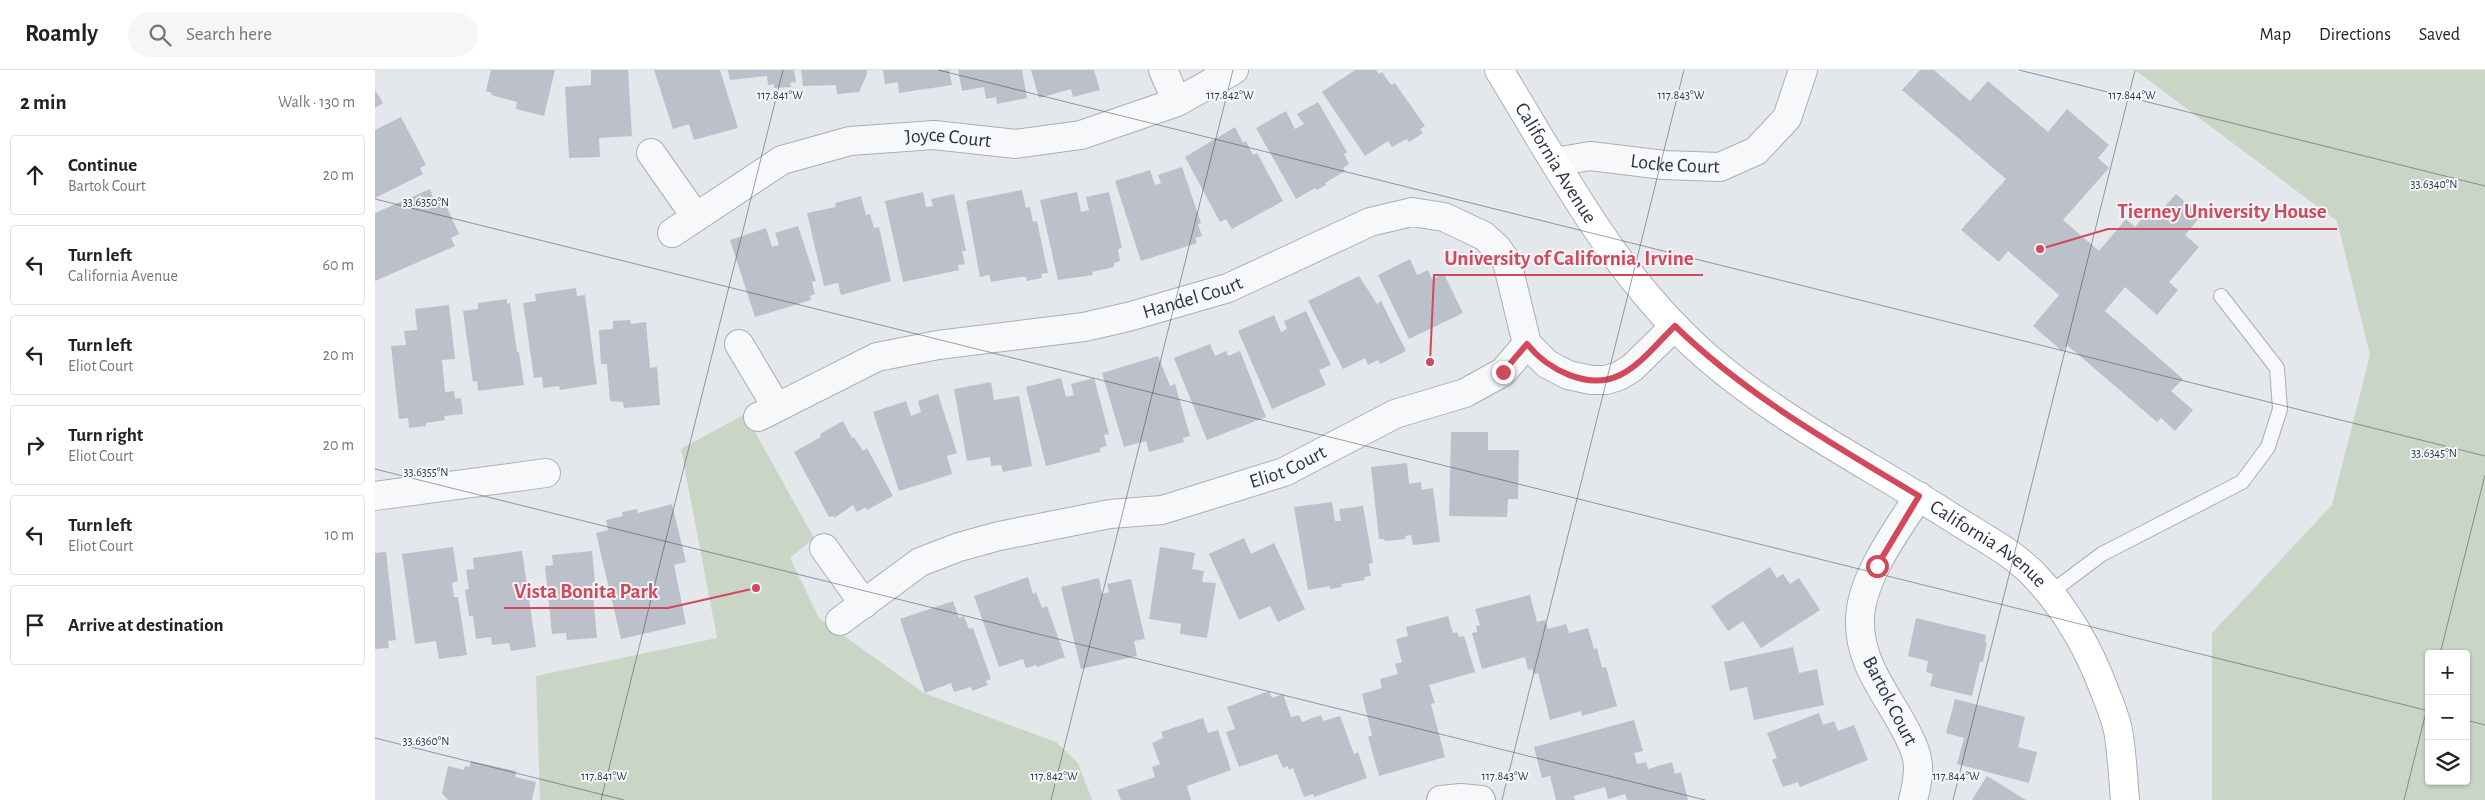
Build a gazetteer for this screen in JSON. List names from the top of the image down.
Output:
{
  "streets": {
    "street": [
      "Joyce Court",
      "Locke Court",
      "California Avenue",
      "Handel Court",
      "Eliot Court",
      "Bartok Court"
    ]
  },
  "crossings": [
    ["Locke Court", "California Avenue"],
    ["California Avenue", "Bartok Court"],
    ["Handel Court", "Eliot Court"]
  ],
  "places": ["Tierney University House", "University of California, Irvine", "Vista Bonita Park"],
  "page": {
    "header": "Roamly",
    "search": "Search here",
    "nav": ["Map", "Directions", "Saved"],
    "heading": ["2 min", "Walk · 130 m"],
    "list": [
      ["Continue", "Bartok Court", "20 m"],
      ["Turn left", "California Avenue", "60 m"],
      ["Turn left", "Eliot Court", "20 m"],
      ["Turn right", "Eliot Court", "20 m"],
      ["Turn left", "Eliot Court", "10 m"],
      "Arrive at destination"
    ],
    "map_buttons": ["+", "−"]
  },
  "coordinates": [
    "117.841°W",
    "117.842°W",
    "117.843°W",
    "117.844°W",
    "33.6340°N",
    "33.6350°N",
    "33.6345°N",
    "33.6355°N",
    "33.6360°N"
  ]
}
